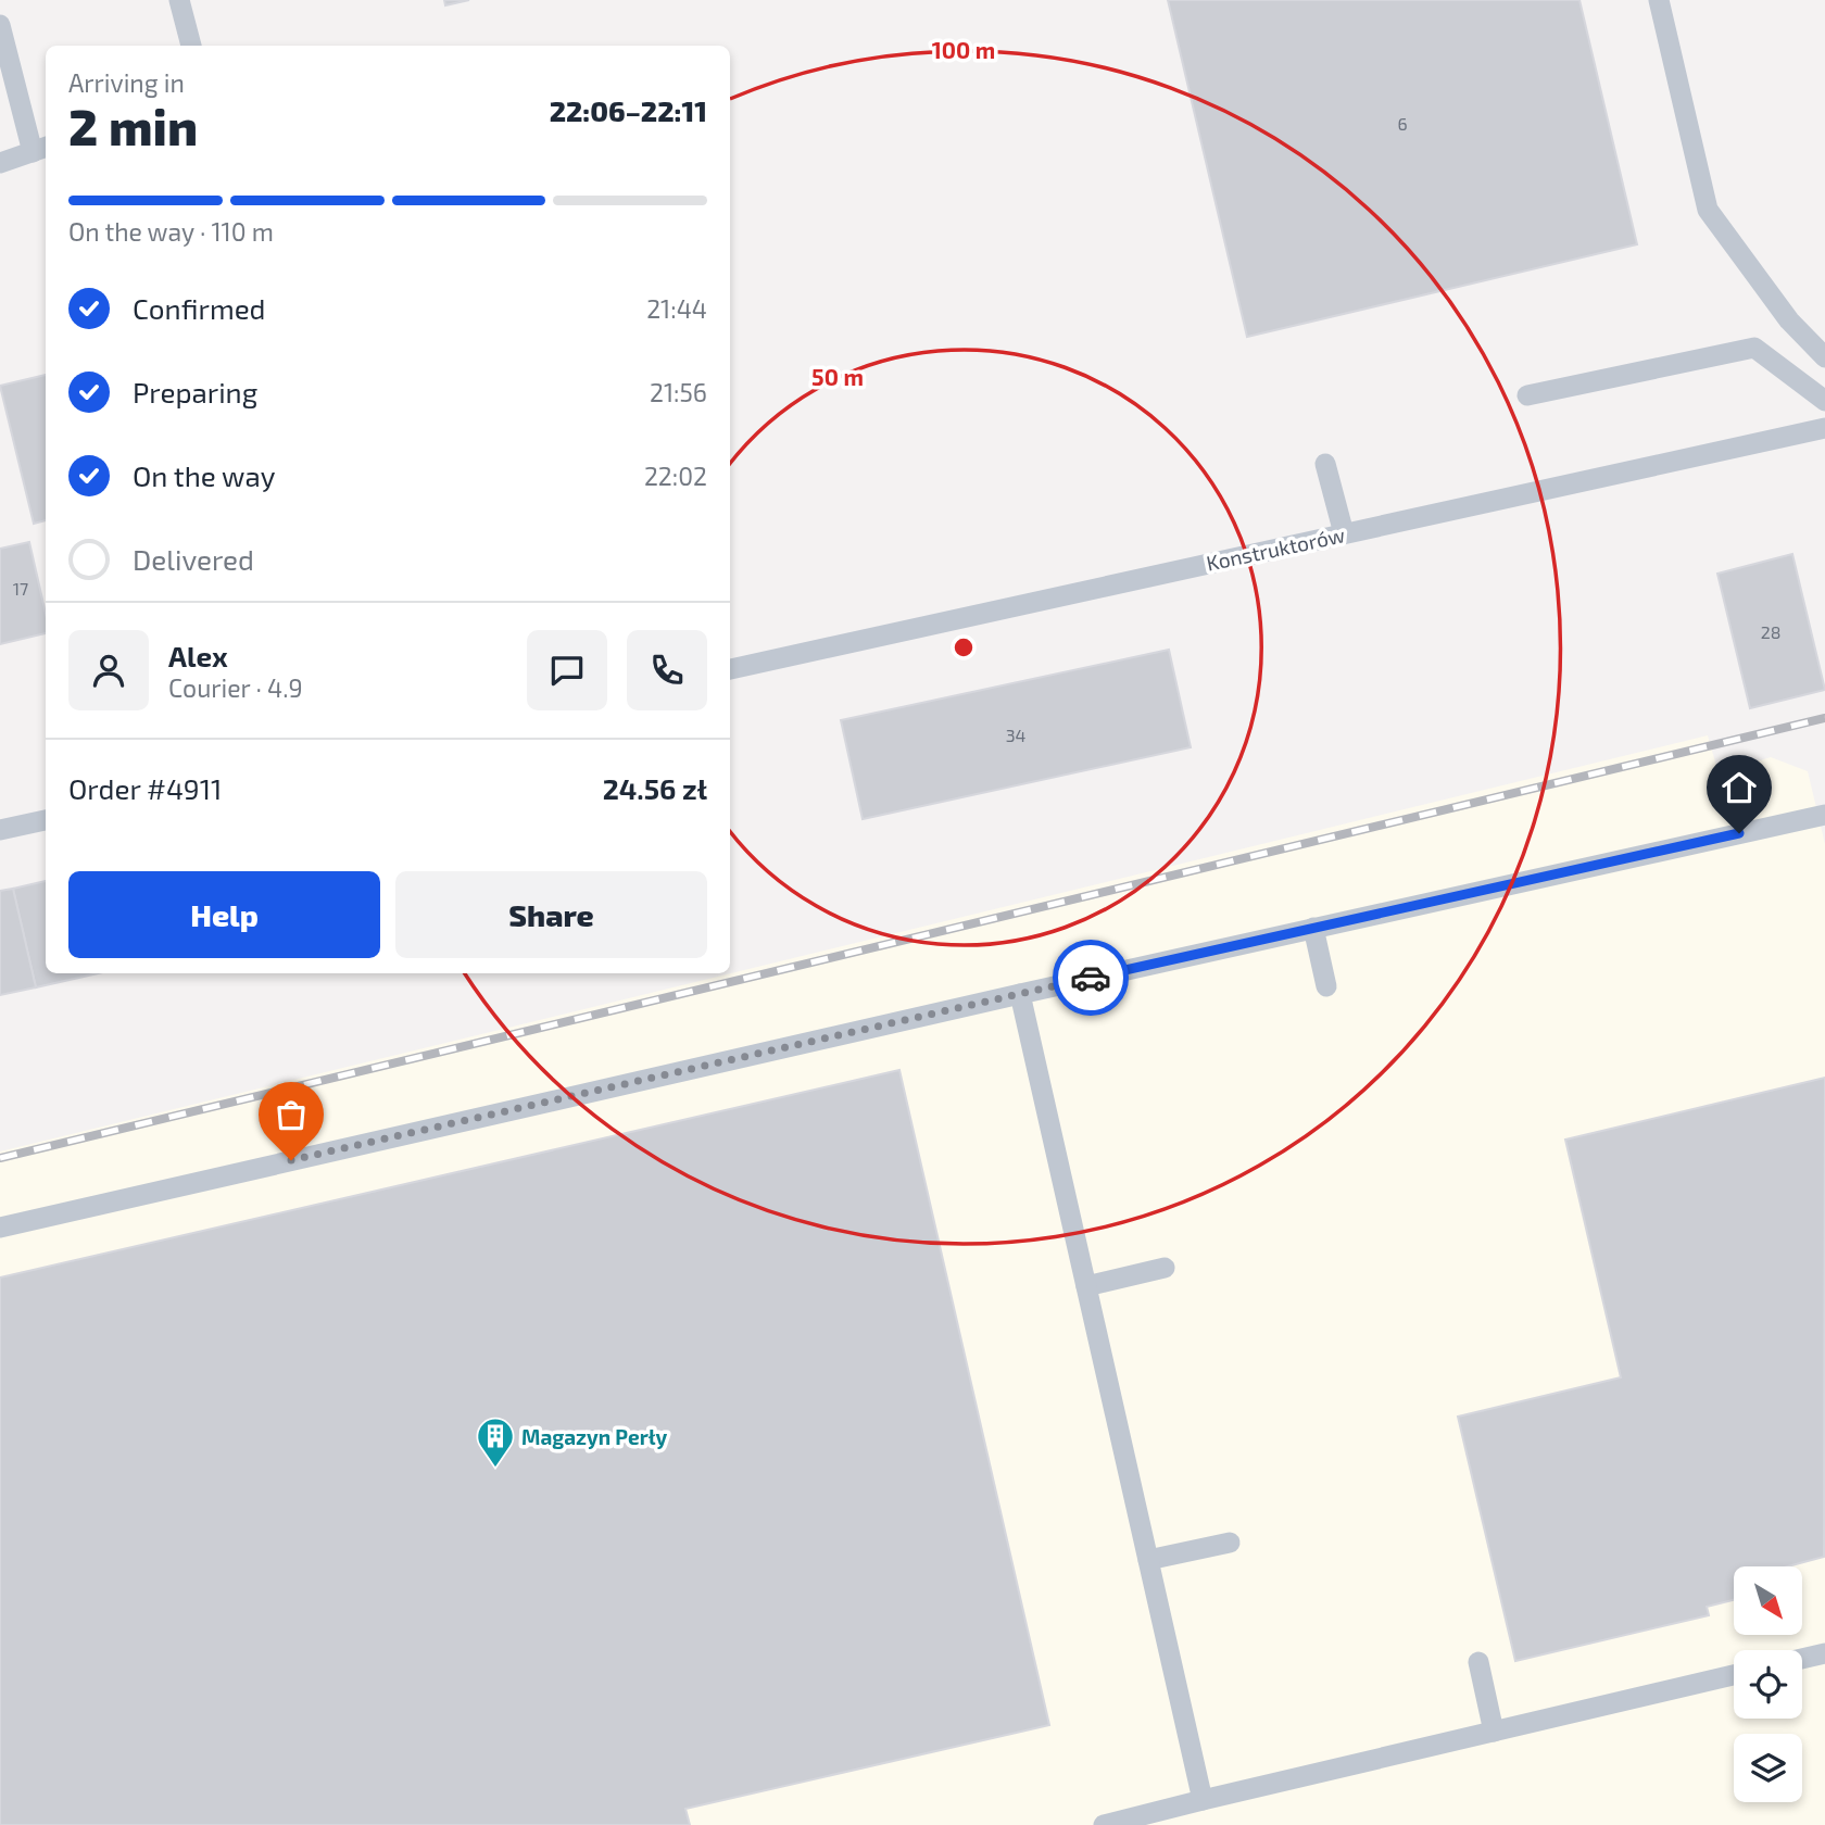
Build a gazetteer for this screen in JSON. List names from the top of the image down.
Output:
{
  "streets": {
    "lane": ["Konstruktorów"]
  },
  "places": {
    "building": ["Magazyn Perły"]
  },
  "house_numbers": [
    "6",
    "17",
    "28",
    "34"
  ],
  "north": "bottom right",
  "page": {
    "heading": ["2 min", "Arriving in", "22:06–22:11"],
    "panel": [
      "Alex",
      "Courier · 4.9",
      "Order #4911",
      "24.56 zł"
    ],
    "bar": "On the way · 110 m",
    "list": [
      ["Confirmed", "21:44"],
      ["Preparing", "21:56"],
      ["On the way", "22:02"],
      "Delivered"
    ],
    "buttons": ["Help", "Share"]
  },
  "rings": ["100 m", "50 m"]
}
